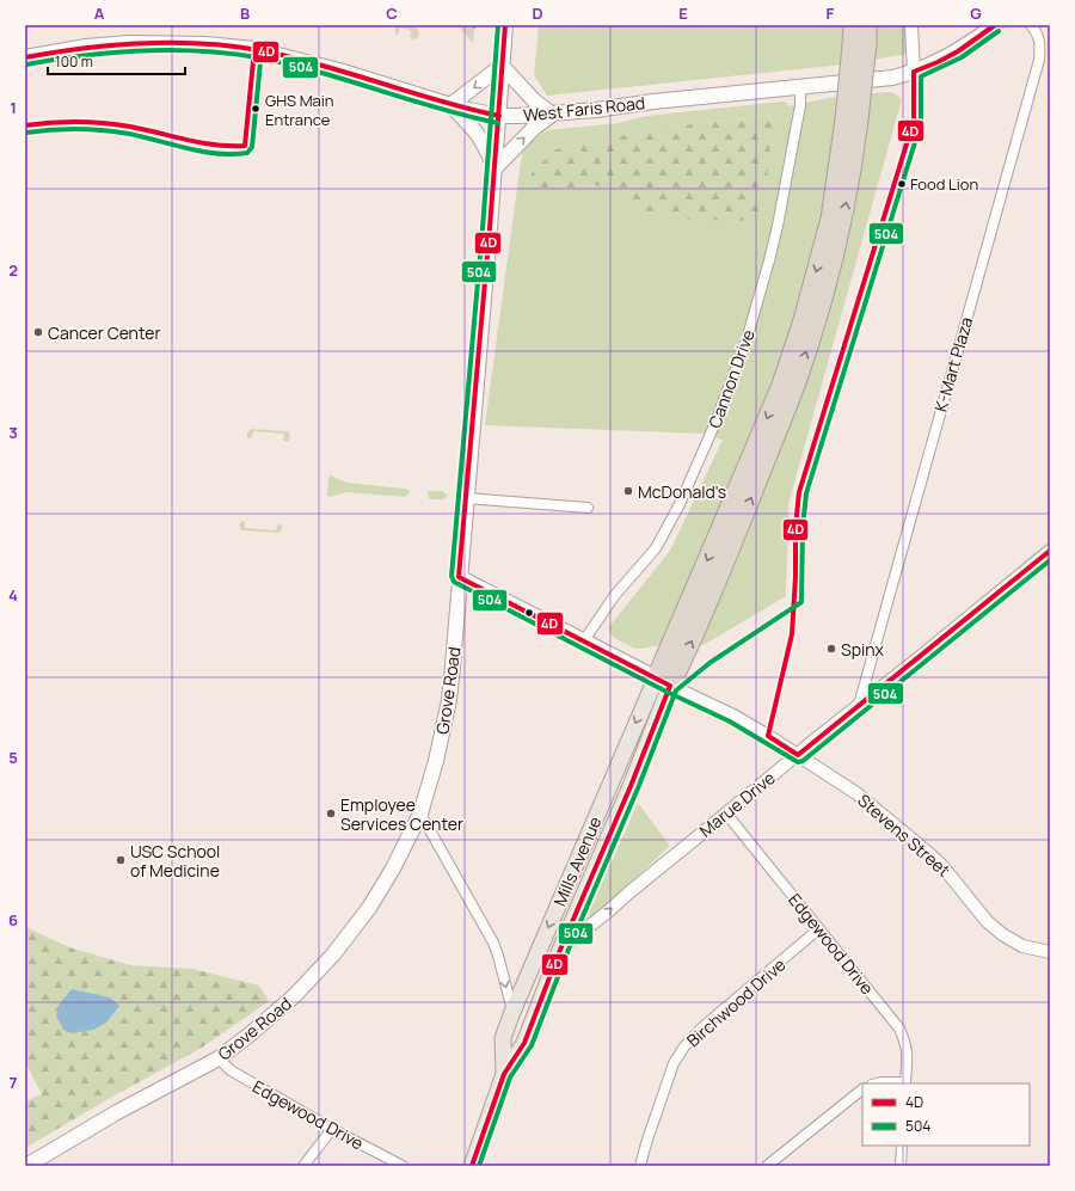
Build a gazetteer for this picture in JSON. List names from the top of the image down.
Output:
{
  "streets": {
    "main road": ["West Faris Road", "Grove Road", "Mills Avenue"],
    "street": [
      "K-Mart Plaza",
      "Cannon Drive",
      "Marue Drive",
      "Stevens Street",
      "Edgewood Drive",
      "Birchwood Drive"
    ]
  },
  "crossings": [
    ["West Faris Road", "Cannon Drive"],
    ["West Faris Road", "Grove Road"],
    ["K-Mart Plaza", "Marue Drive"],
    ["Grove Road", "Edgewood Drive"],
    ["Marue Drive", "Stevens Street"],
    ["Marue Drive", "Mills Avenue"],
    ["Marue Drive", "Edgewood Drive"],
    ["Stevens Street", "Mills Avenue"],
    ["Edgewood Drive", "Birchwood Drive"]
  ],
  "places": [
    "GHS Main Entrance",
    "Food Lion",
    "Cancer Center",
    "McDonald's",
    "Spinx",
    "Employee Services Center",
    "USC School of Medicine"
  ],
  "lines": ["transit line 4D", "transit line 504"],
  "legend": ["4D", "504"],
  "scale_bar": "100 m",
  "grid": {
    "columns": [
      "A",
      "B",
      "C",
      "D",
      "E",
      "F",
      "G"
    ],
    "rows": [
      "1",
      "2",
      "3",
      "4",
      "5",
      "6",
      "7"
    ]
  }
}
